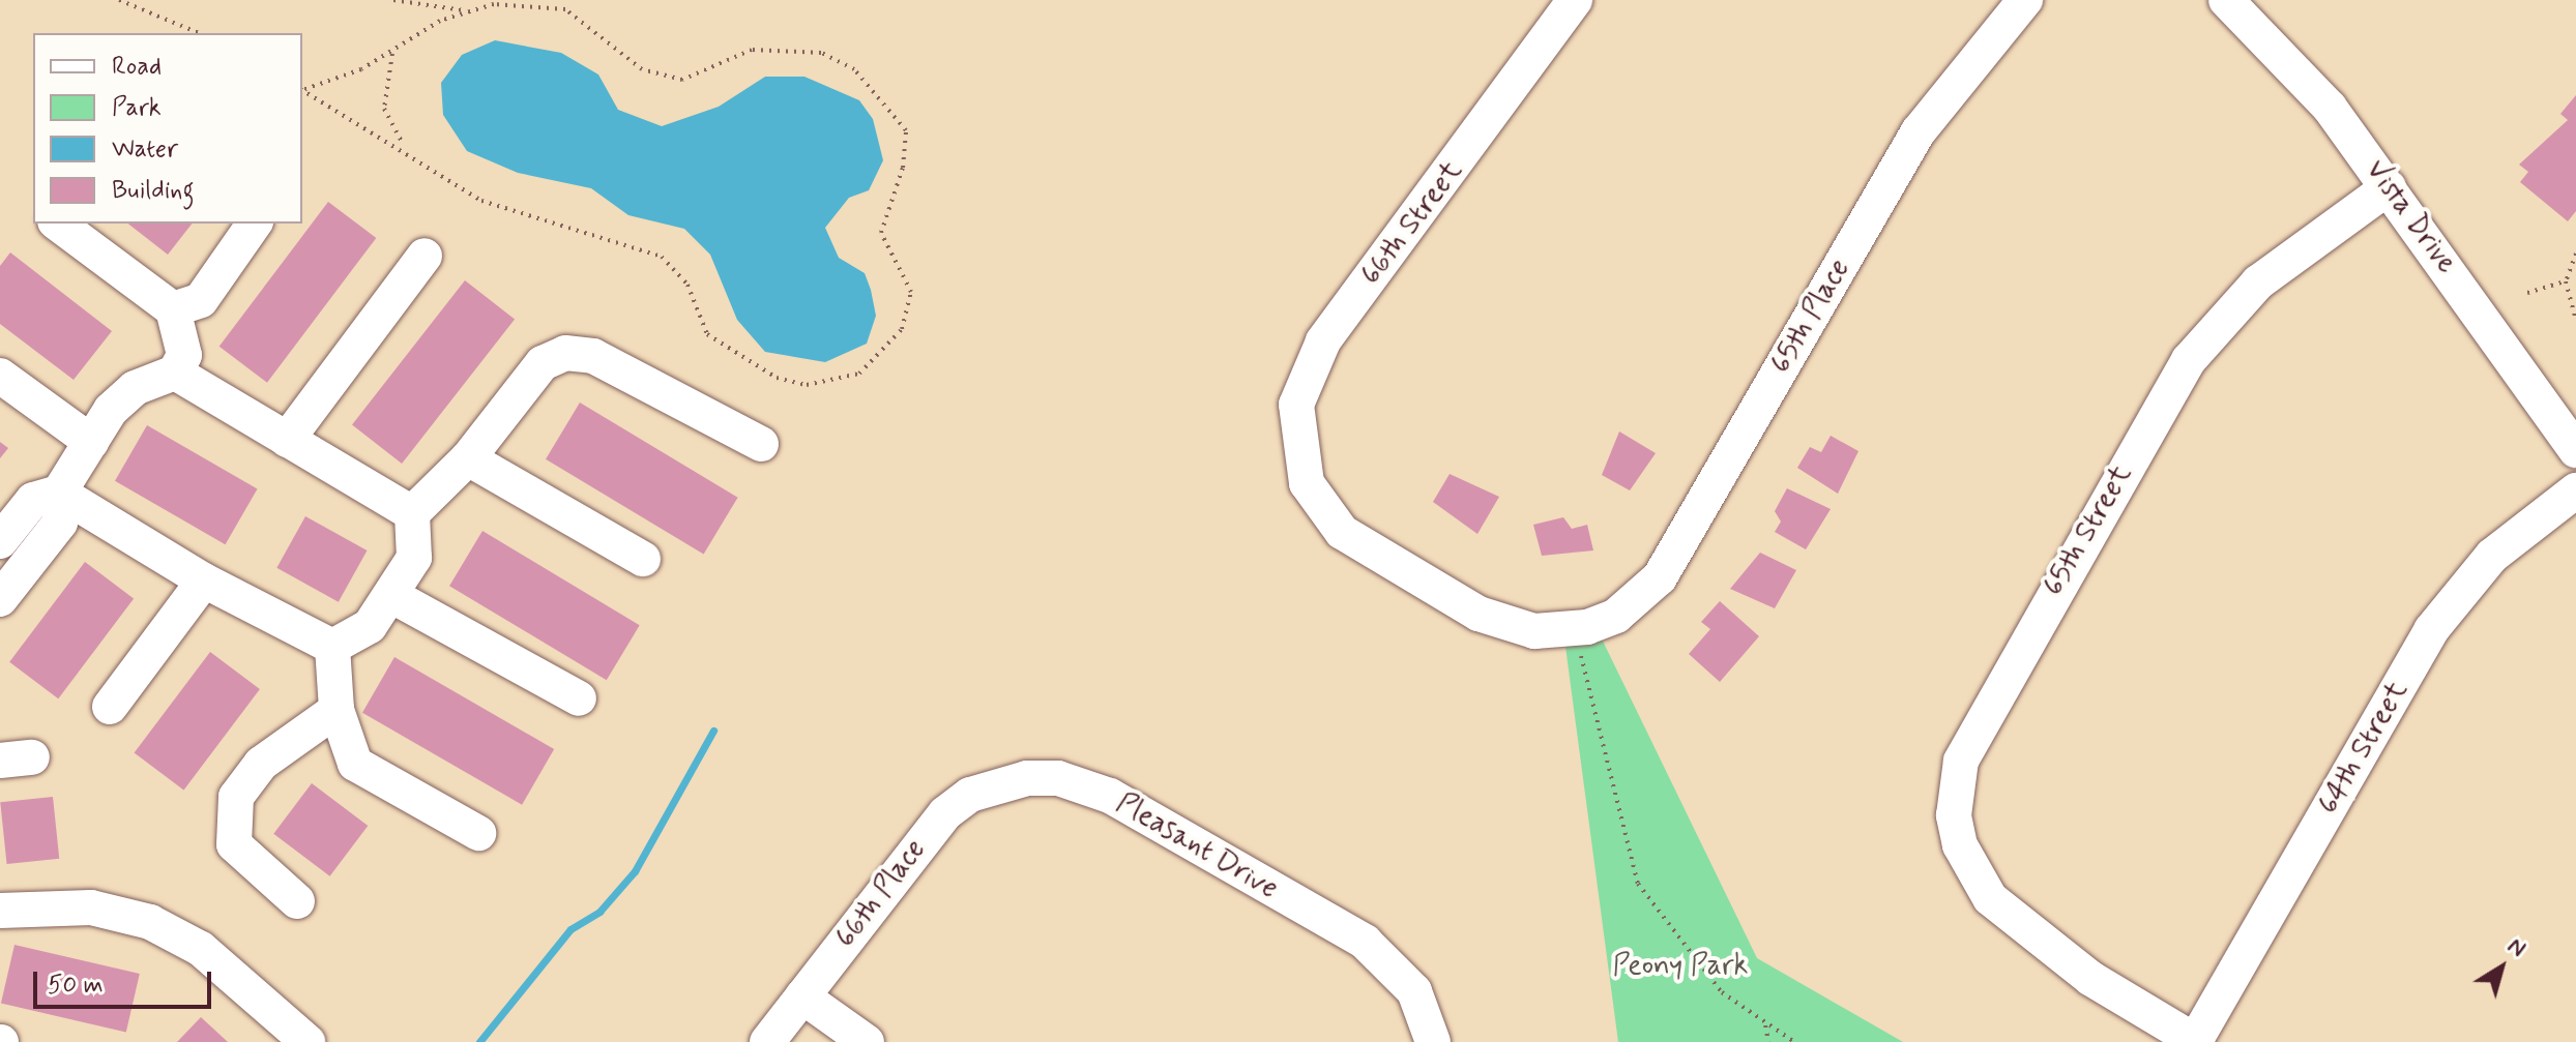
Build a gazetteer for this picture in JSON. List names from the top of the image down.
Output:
{
  "streets": {
    "street": [
      "Vista Drive",
      "66th Street",
      "65th Place",
      "65th Street",
      "64th Street",
      "Pleasant Drive",
      "66th Place"
    ]
  },
  "crossings": [
    ["Vista Drive", "65th Street"],
    ["66th Street", "65th Place"],
    ["65th Street", "64th Street"],
    ["Pleasant Drive", "66th Place"]
  ],
  "parks": ["Peony Park"],
  "legend": [
    "Road",
    "Park",
    "Water",
    "Building"
  ],
  "scale_bar": "50 m",
  "north": "top right"
}
